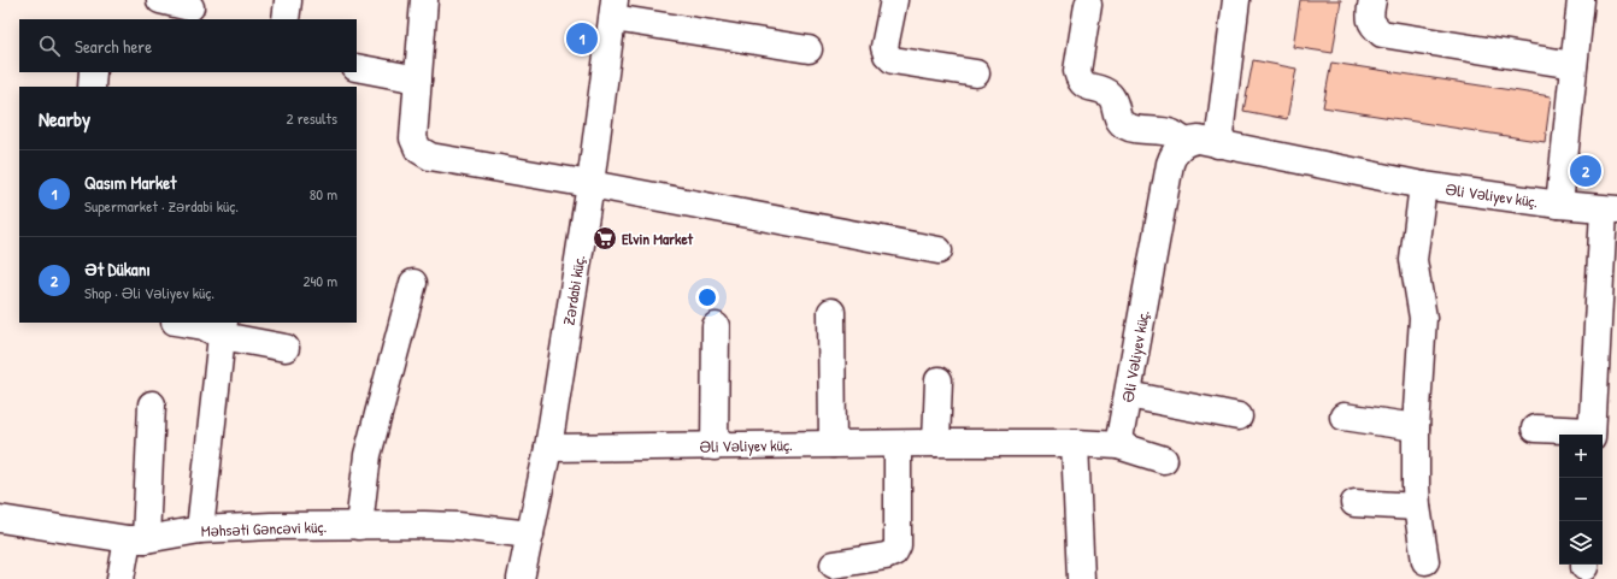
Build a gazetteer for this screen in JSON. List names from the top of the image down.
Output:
{
  "streets": {
    "street": ["Əli Vəliyev küç.", "Zərdabi küç.", "Məhsəti Gəncəvi küç."]
  },
  "crossings": [
    ["Əli Vəliyev küç.", "Zərdabi küç."],
    ["Zərdabi küç.", "Məhsəti Gəncəvi küç."]
  ],
  "places": {
    "supermarket": ["Elvin Market"]
  },
  "page": {
    "search": "Search here",
    "pins": ["1", "2"],
    "heading": ["Nearby", "2 results"],
    "list": [
      {
        "mark": "1",
        "name": "Qasım Market",
        "note": "Supermarket · Zərdabi küç.",
        "value": "80 m"
      },
      {
        "mark": "2",
        "name": "Ət Dükanı",
        "note": "Shop · Əli Vəliyev küç.",
        "value": "240 m"
      }
    ],
    "map_buttons": ["+", "−"]
  }
}
